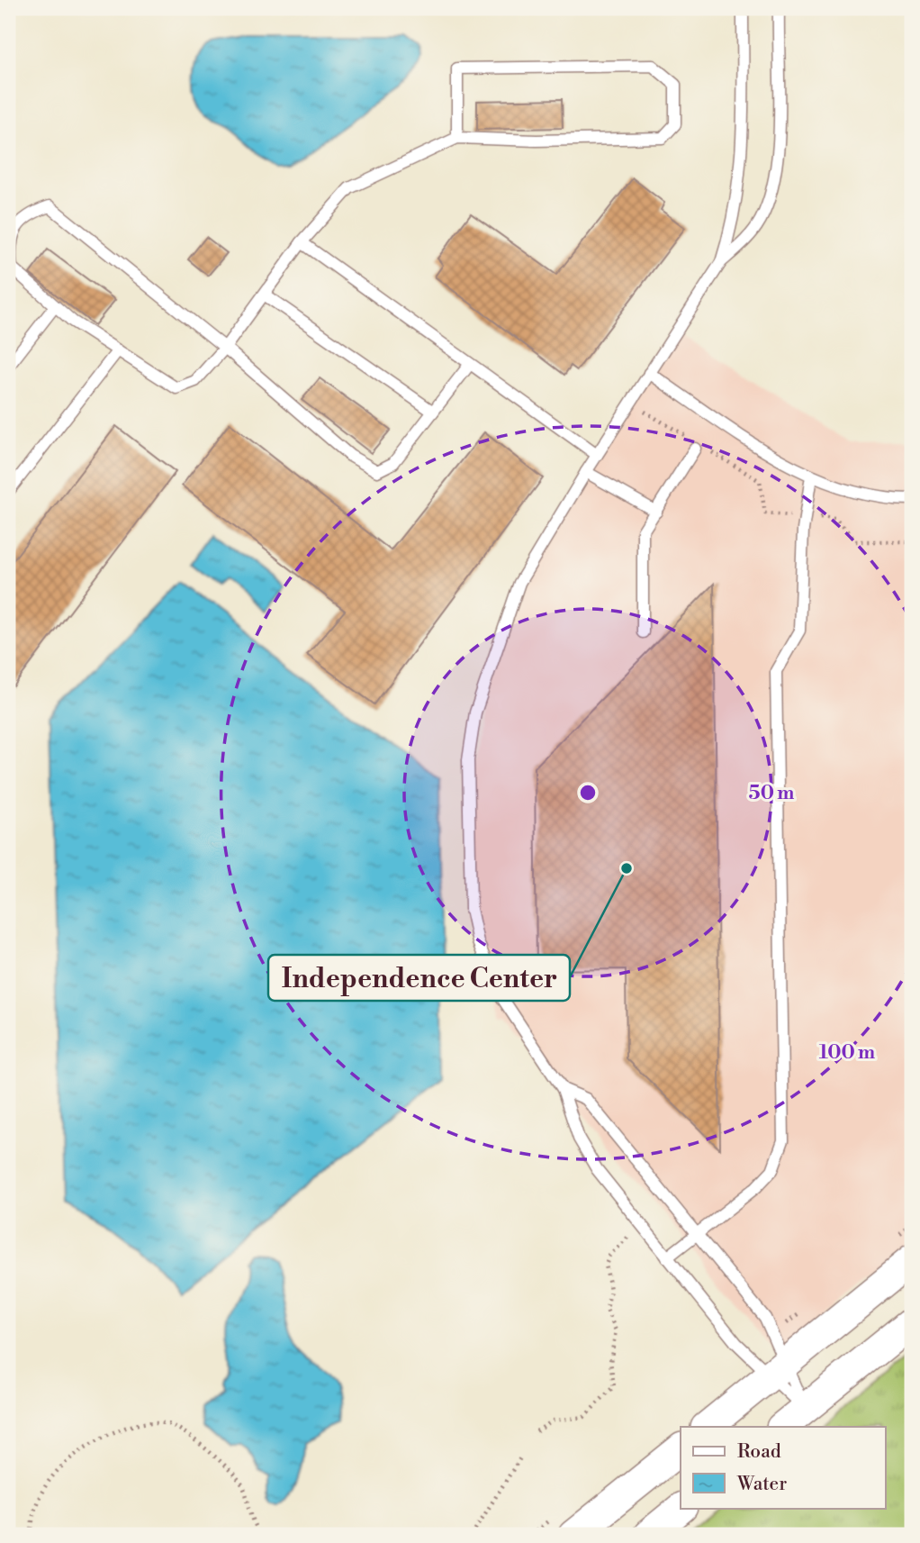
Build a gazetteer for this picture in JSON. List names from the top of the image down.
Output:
{
  "places": ["Independence Center"],
  "legend": ["Road", "Water"],
  "rings": ["50 m", "100 m"]
}
